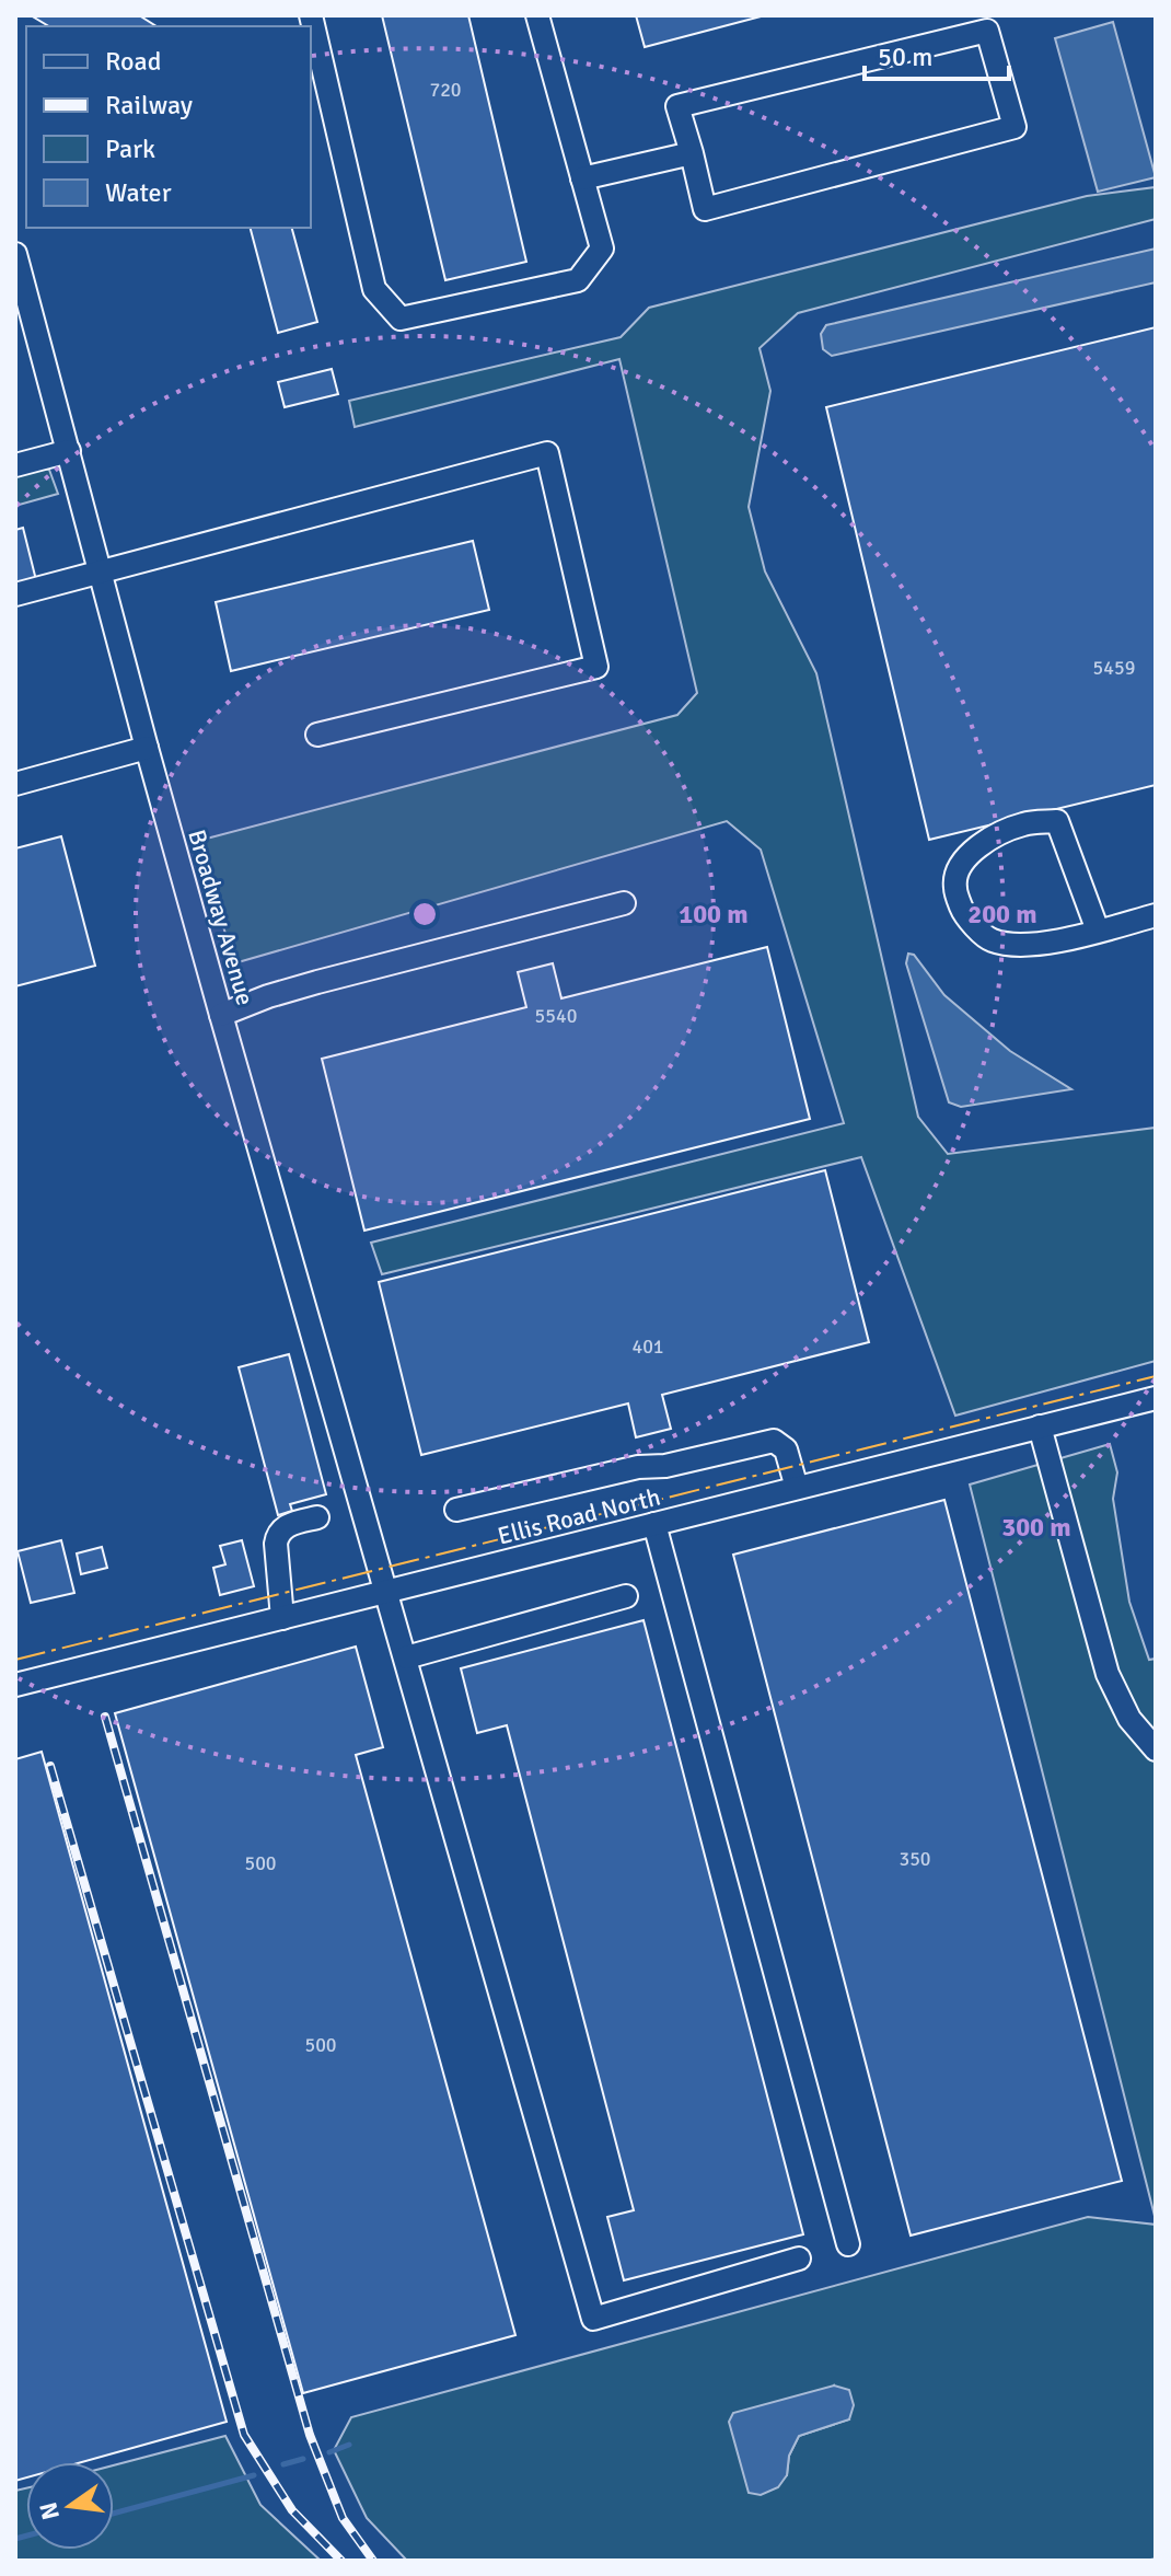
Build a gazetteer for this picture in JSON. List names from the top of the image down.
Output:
{
  "streets": {
    "street": ["Broadway Avenue", "Ellis Road North"]
  },
  "crossings": [
    ["Broadway Avenue", "Ellis Road North"]
  ],
  "house_numbers": [
    "720",
    "5459",
    "5540",
    "401",
    "350",
    "500",
    "500"
  ],
  "legend": [
    "Road",
    "Railway",
    "Park",
    "Water"
  ],
  "scale_bar": "50 m",
  "north": "left",
  "rings": ["100 m", "200 m", "300 m"]
}
